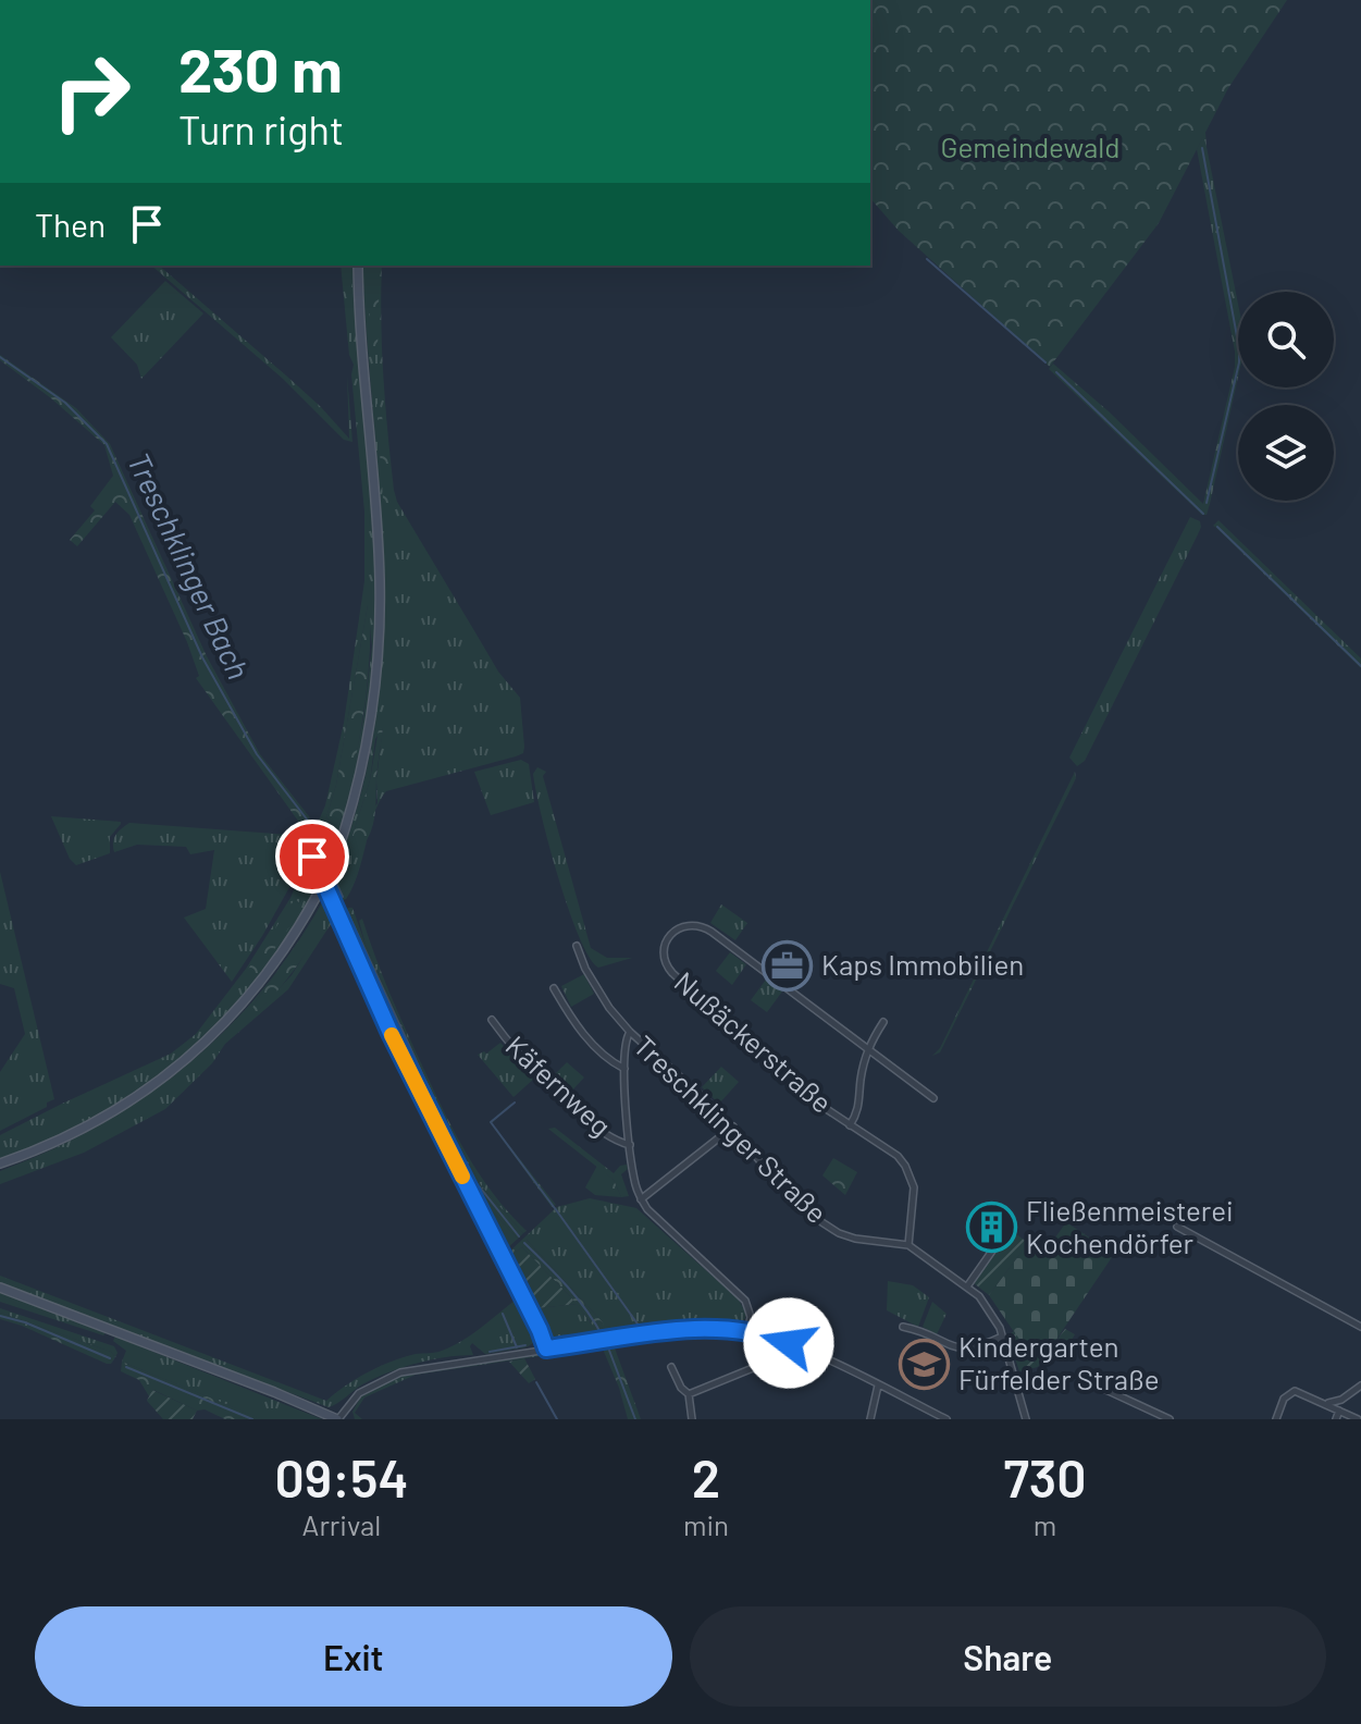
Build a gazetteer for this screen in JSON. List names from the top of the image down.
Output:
{
  "streets": {
    "street": ["Nußäckerstraße", "Käfernweg", "Treschklinger Straße"]
  },
  "crossings": [
    ["Nußäckerstraße", "Treschklinger Straße"]
  ],
  "water": ["Treschklinger Bach"],
  "parks": ["Gemeindewald"],
  "places": {
    "office": ["Kaps Immobilien"],
    "building": ["Fließenmeisterei Kochendörfer"],
    "school or university": ["Kindergarten Fürfelder Straße"]
  },
  "page": {
    "turn": ["230 m", "Turn right"],
    "then": "Then",
    "eta": [
      "09:54",
      "Arrival",
      "2",
      "min",
      "730",
      "m"
    ],
    "buttons": ["Exit", "Share"]
  }
}
